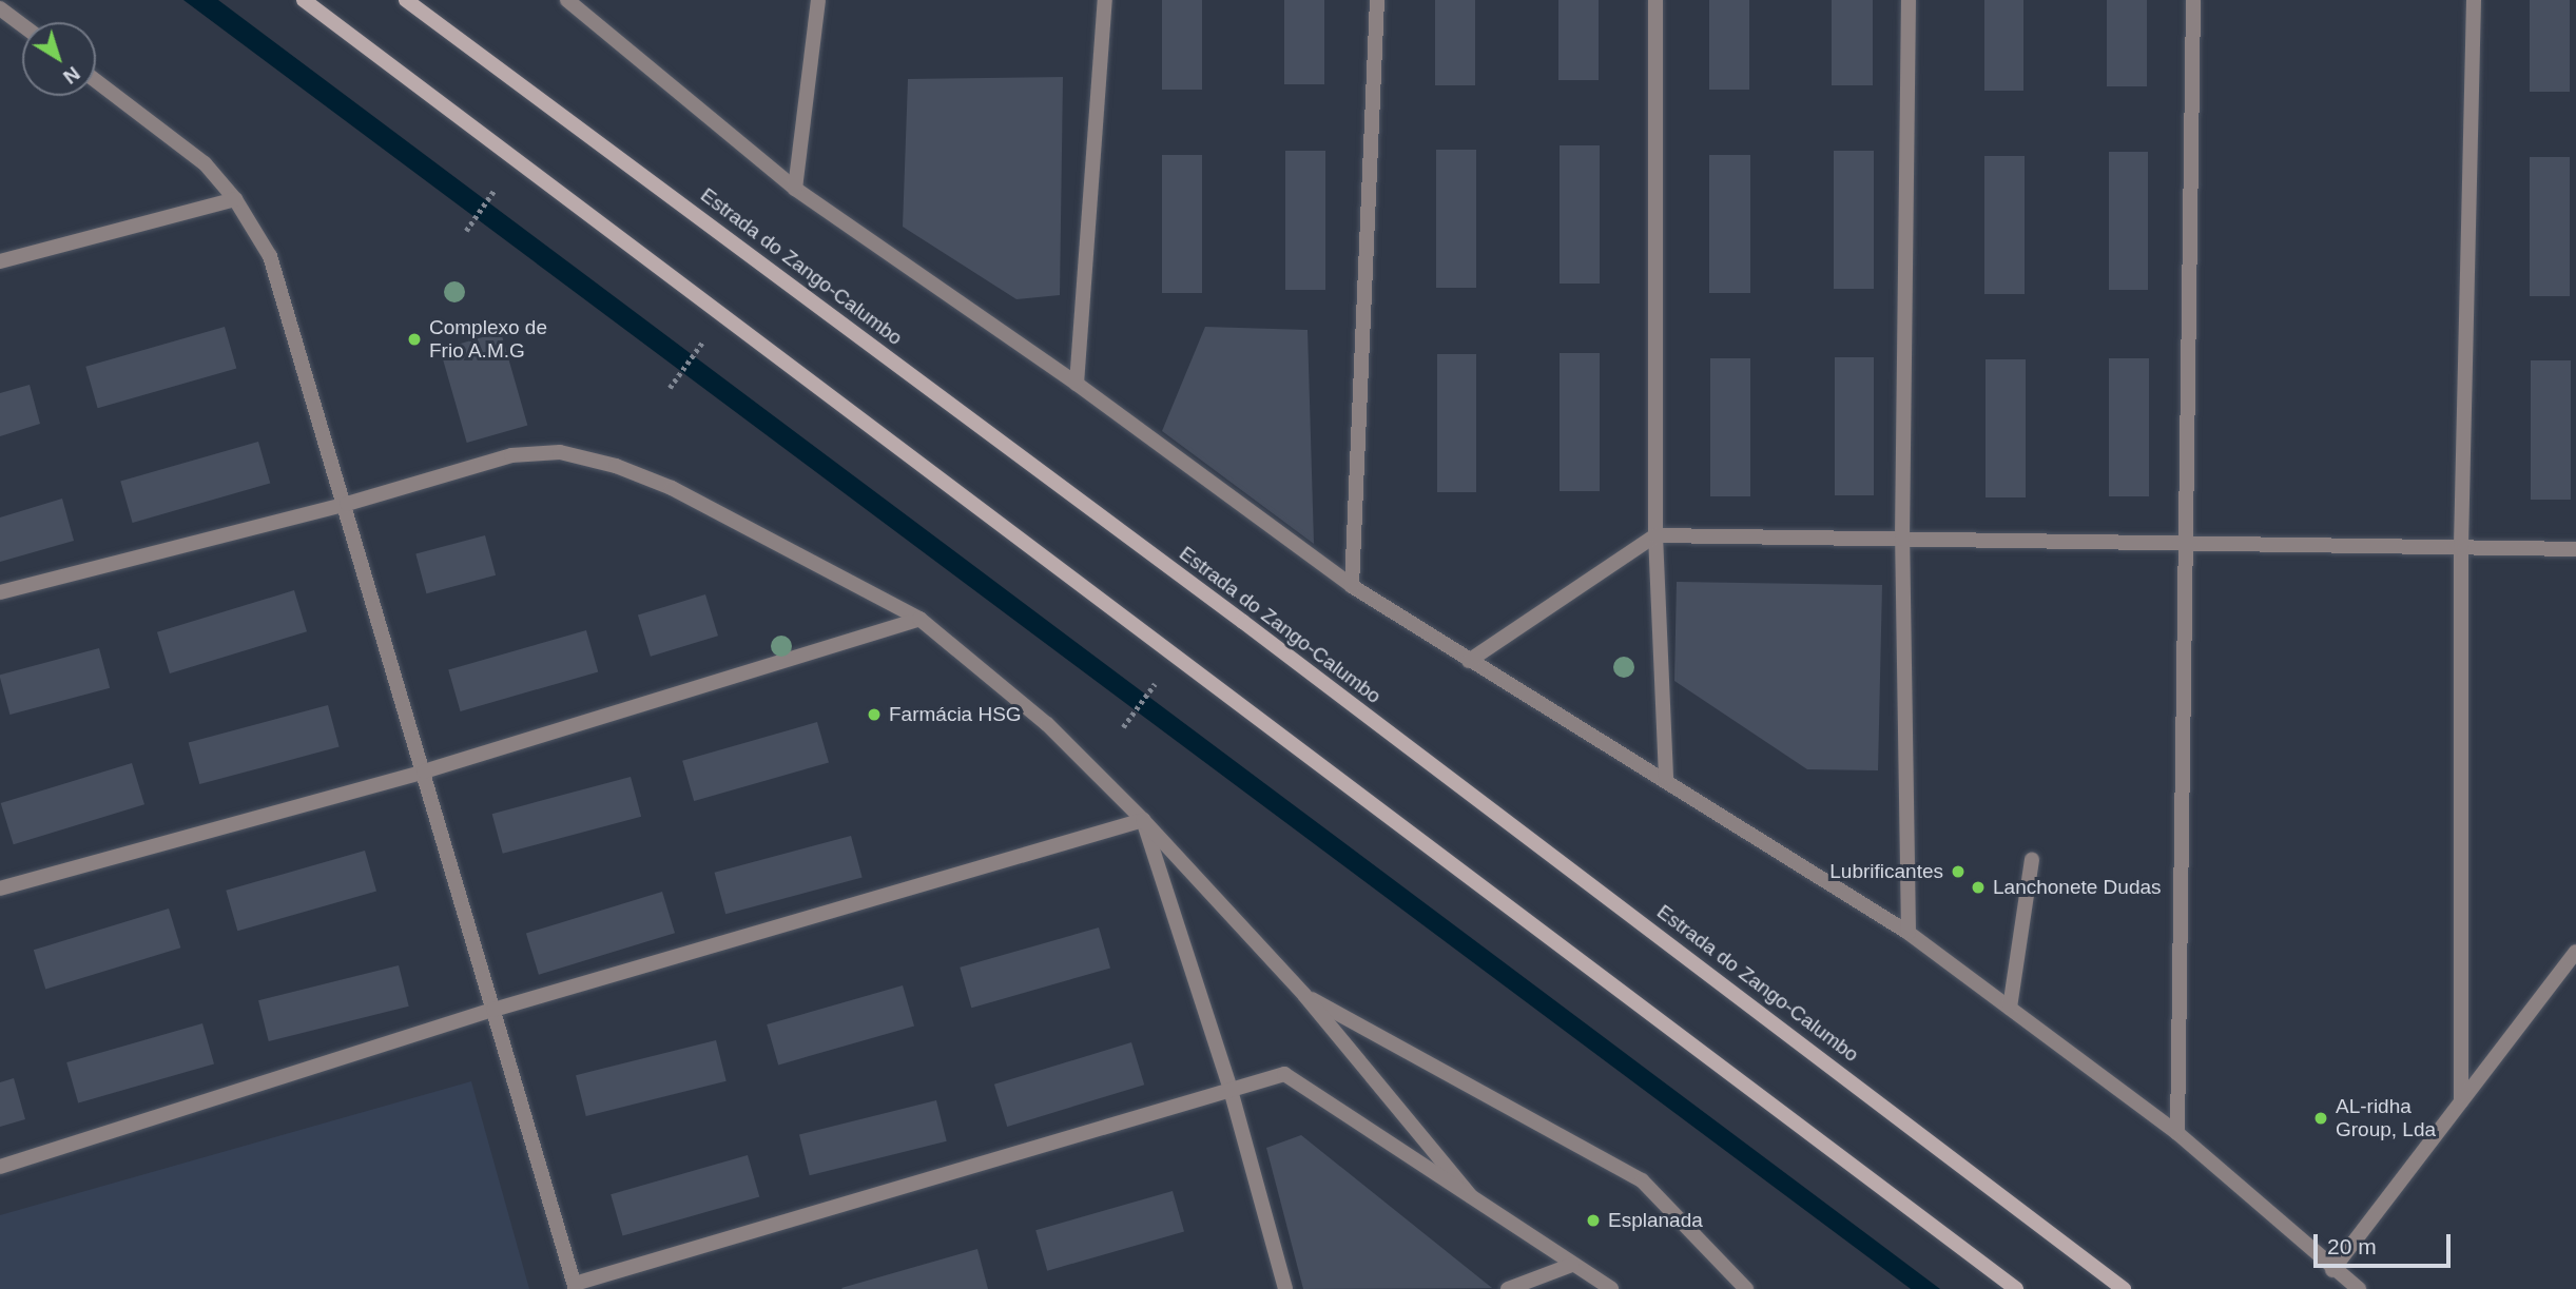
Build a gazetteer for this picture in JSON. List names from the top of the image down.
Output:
{
  "streets": {
    "main road": ["Estrada do Zango-Calumbo"]
  },
  "places": [
    "Complexo de Frio A.M.G",
    "Farmácia HSG",
    "Lubrificantes",
    "Lanchonete Dudas",
    "AL-ridha Group, Lda",
    "Esplanada"
  ],
  "scale_bar": "20 m",
  "north": "bottom right"
}
